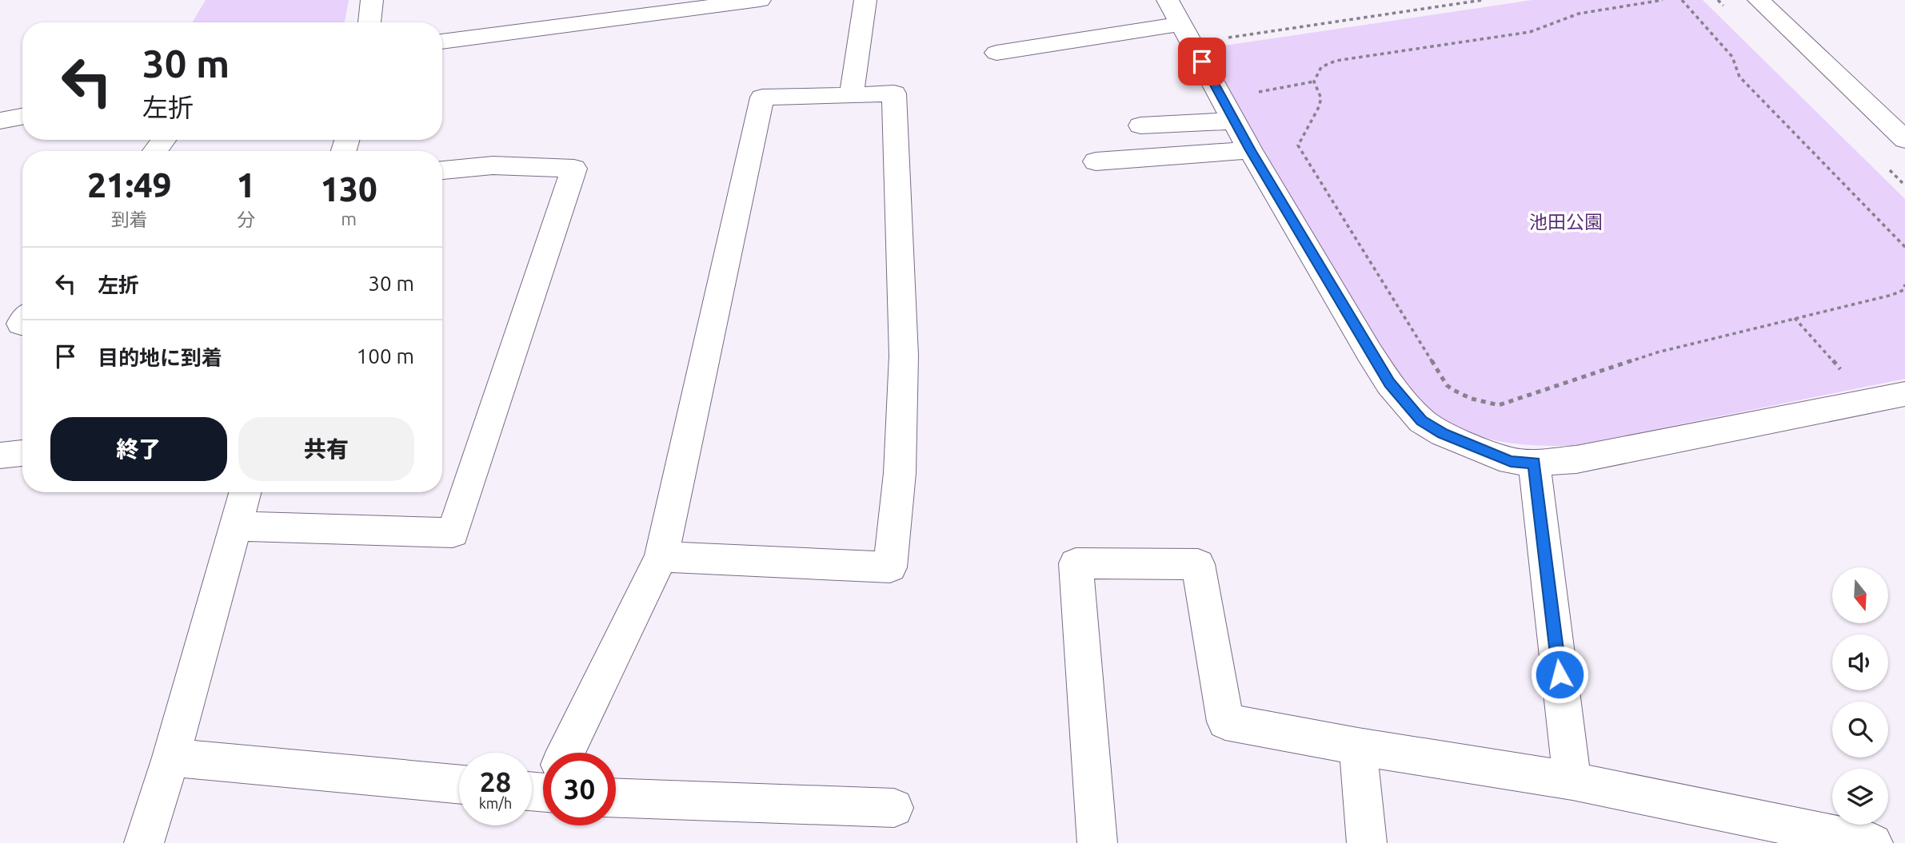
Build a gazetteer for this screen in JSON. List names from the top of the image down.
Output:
{
  "parks": ["池田公園"],
  "north": "bottom",
  "page": {
    "turn": ["30 m", "左折"],
    "eta": [
      "21:49",
      "到着",
      "1",
      "分",
      "130",
      "m"
    ],
    "list": [
      {
        "name": "左折",
        "value": "30 m"
      },
      {
        "name": "目的地に到着",
        "value": "100 m"
      }
    ],
    "buttons": ["終了", "共有"],
    "speed": "28 km/h",
    "limit": "30"
  }
}
